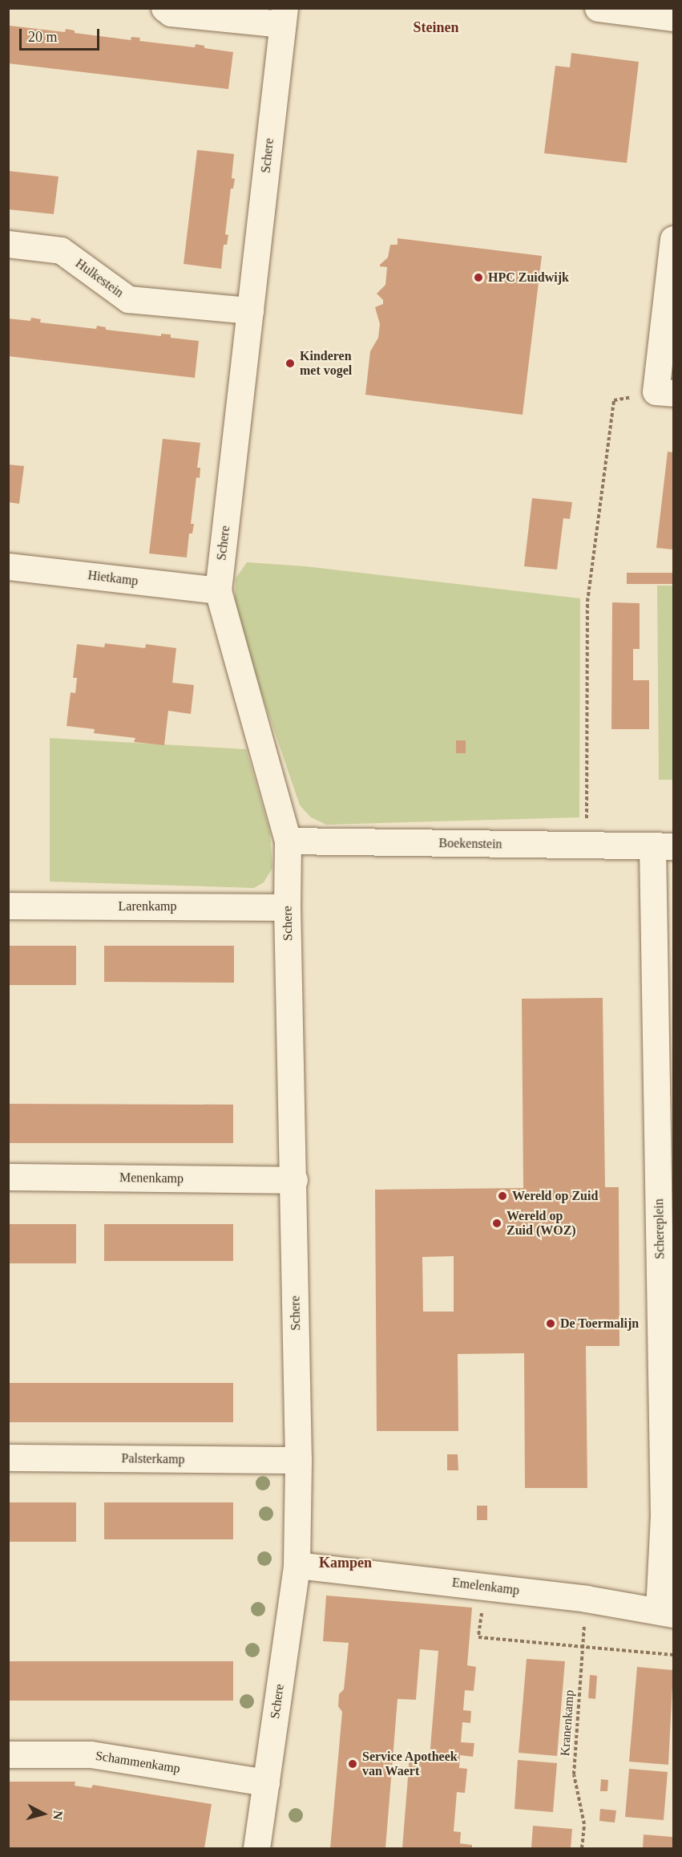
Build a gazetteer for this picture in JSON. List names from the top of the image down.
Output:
{
  "streets": {
    "street": [
      "Schere",
      "Hulkestein",
      "Hietkamp",
      "Boekenstein",
      "Larenkamp",
      "Menenkamp",
      "Schereplein",
      "Palsterkamp",
      "Emelenkamp",
      "Schammenkamp"
    ],
    "path": ["Kranenkamp"]
  },
  "crossings": [
    ["Schere", "Hulkestein"],
    ["Schere", "Hietkamp"],
    ["Schere", "Boekenstein"],
    ["Schere", "Larenkamp"],
    ["Schere", "Menenkamp"],
    ["Schere", "Palsterkamp"],
    ["Schere", "Emelenkamp"],
    ["Schere", "Schammenkamp"],
    ["Boekenstein", "Schereplein"],
    ["Schereplein", "Emelenkamp"],
    ["Emelenkamp", "Kranenkamp"]
  ],
  "districts": ["Steinen", "Kampen"],
  "places": [
    "HPC Zuidwijk",
    "Kinderen met vogel",
    "Wereld op Zuid",
    "Wereld op Zuid (WOZ)",
    "De Toermalijn",
    "Service Apotheek van Waert"
  ],
  "scale_bar": "20 m",
  "north": "right"
}
